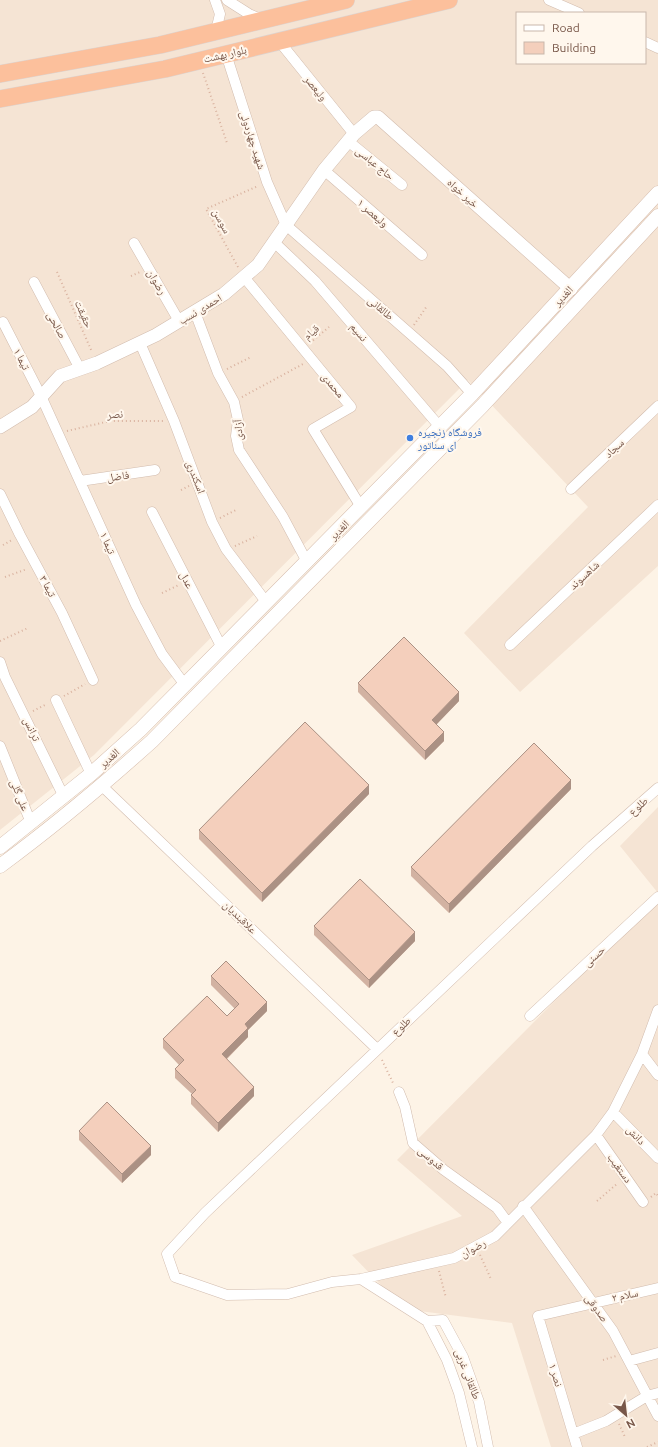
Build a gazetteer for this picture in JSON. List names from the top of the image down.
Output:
{
  "streets": {
    "highway": ["بلوار بهشت"],
    "main road": ["الغدیر"],
    "street": [
      "ولیعصر",
      "شهید چهاردولی",
      "حاج عباسی",
      "خیر خواه",
      "ولیعصر ۱",
      "رضوان",
      "طالقانی",
      "احمدی نسب",
      "صالحی",
      "نسیم",
      "۱ تیما",
      "محمدی",
      "آزادی",
      "سجاد",
      "فاضل",
      "اسکندری",
      "تیما ۱",
      "شاهسوند",
      "عدل",
      "تیما ۳",
      "ترانس",
      "علی گلی",
      "طلوع",
      "علاقبندیان",
      "حسنی",
      "دانش",
      "قدوسی",
      "دستغیب",
      "سلام ۲",
      "صدوقی",
      "طالقانی غربی",
      "نصر ۱"
    ],
    "path": [
      "سوسن",
      "حقیقت",
      "قیام",
      "نصر"
    ]
  },
  "crossings": [
    ["بلوار بهشت", "ولیعصر"],
    ["بلوار بهشت", "شهید چهاردولی"],
    ["ولیعصر", "حاج عباسی"],
    ["ولیعصر", "خیر خواه"],
    ["ولیعصر", "احمدی نسب"],
    ["شهید چهاردولی", "سوسن"],
    ["شهید چهاردولی", "طالقانی"],
    ["شهید چهاردولی", "احمدی نسب"],
    ["حاج عباسی", "خیر خواه"],
    ["حاج عباسی", "احمدی نسب"],
    ["خیر خواه", "الغدیر"],
    ["خیر خواه", "احمدی نسب"],
    ["ولیعصر ۱", "احمدی نسب"],
    ["سوسن", "احمدی نسب"],
    ["سوسن", "محمدی"],
    ["رضوان", "احمدی نسب"],
    ["رضوان", "طلوع"],
    ["رضوان", "دانش"],
    ["رضوان", "قدوسی"],
    ["رضوان", "دستغیب"],
    ["رضوان", "صدوقی"],
    ["رضوان", "طالقانی غربی"],
    ["الغدیر", "طالقانی"],
    ["الغدیر", "نسیم"],
    ["الغدیر", "محمدی"],
    ["الغدیر", "آزادی"],
    ["الغدیر", "اسکندری"],
    ["الغدیر", "تیما ۱"],
    ["الغدیر", "عدل"],
    ["الغدیر", "ترانس"],
    ["الغدیر", "علی گلی"],
    ["الغدیر", "علاقبندیان"],
    ["طالقانی", "احمدی نسب"],
    ["احمدی نسب", "حقیقت"],
    ["احمدی نسب", "صالحی"],
    ["احمدی نسب", "نسیم"],
    ["احمدی نسب", "۱ تیما"],
    ["احمدی نسب", "محمدی"],
    ["احمدی نسب", "آزادی"],
    ["احمدی نسب", "اسکندری"],
    ["احمدی نسب", "تیما ۱"],
    ["قیام", "محمدی"],
    ["۱ تیما", "تیما ۱"],
    ["نصر", "اسکندری"],
    ["نصر", "تیما ۱"],
    ["فاضل", "تیما ۱"],
    ["طلوع", "علاقبندیان"],
    ["سلام ۲", "صدوقی"],
    ["سلام ۲", "نصر ۱"]
  ],
  "places": ["فروشگاه زنجیره ای سناتور"],
  "legend": ["Road", "Building"],
  "north": "bottom right"
}
